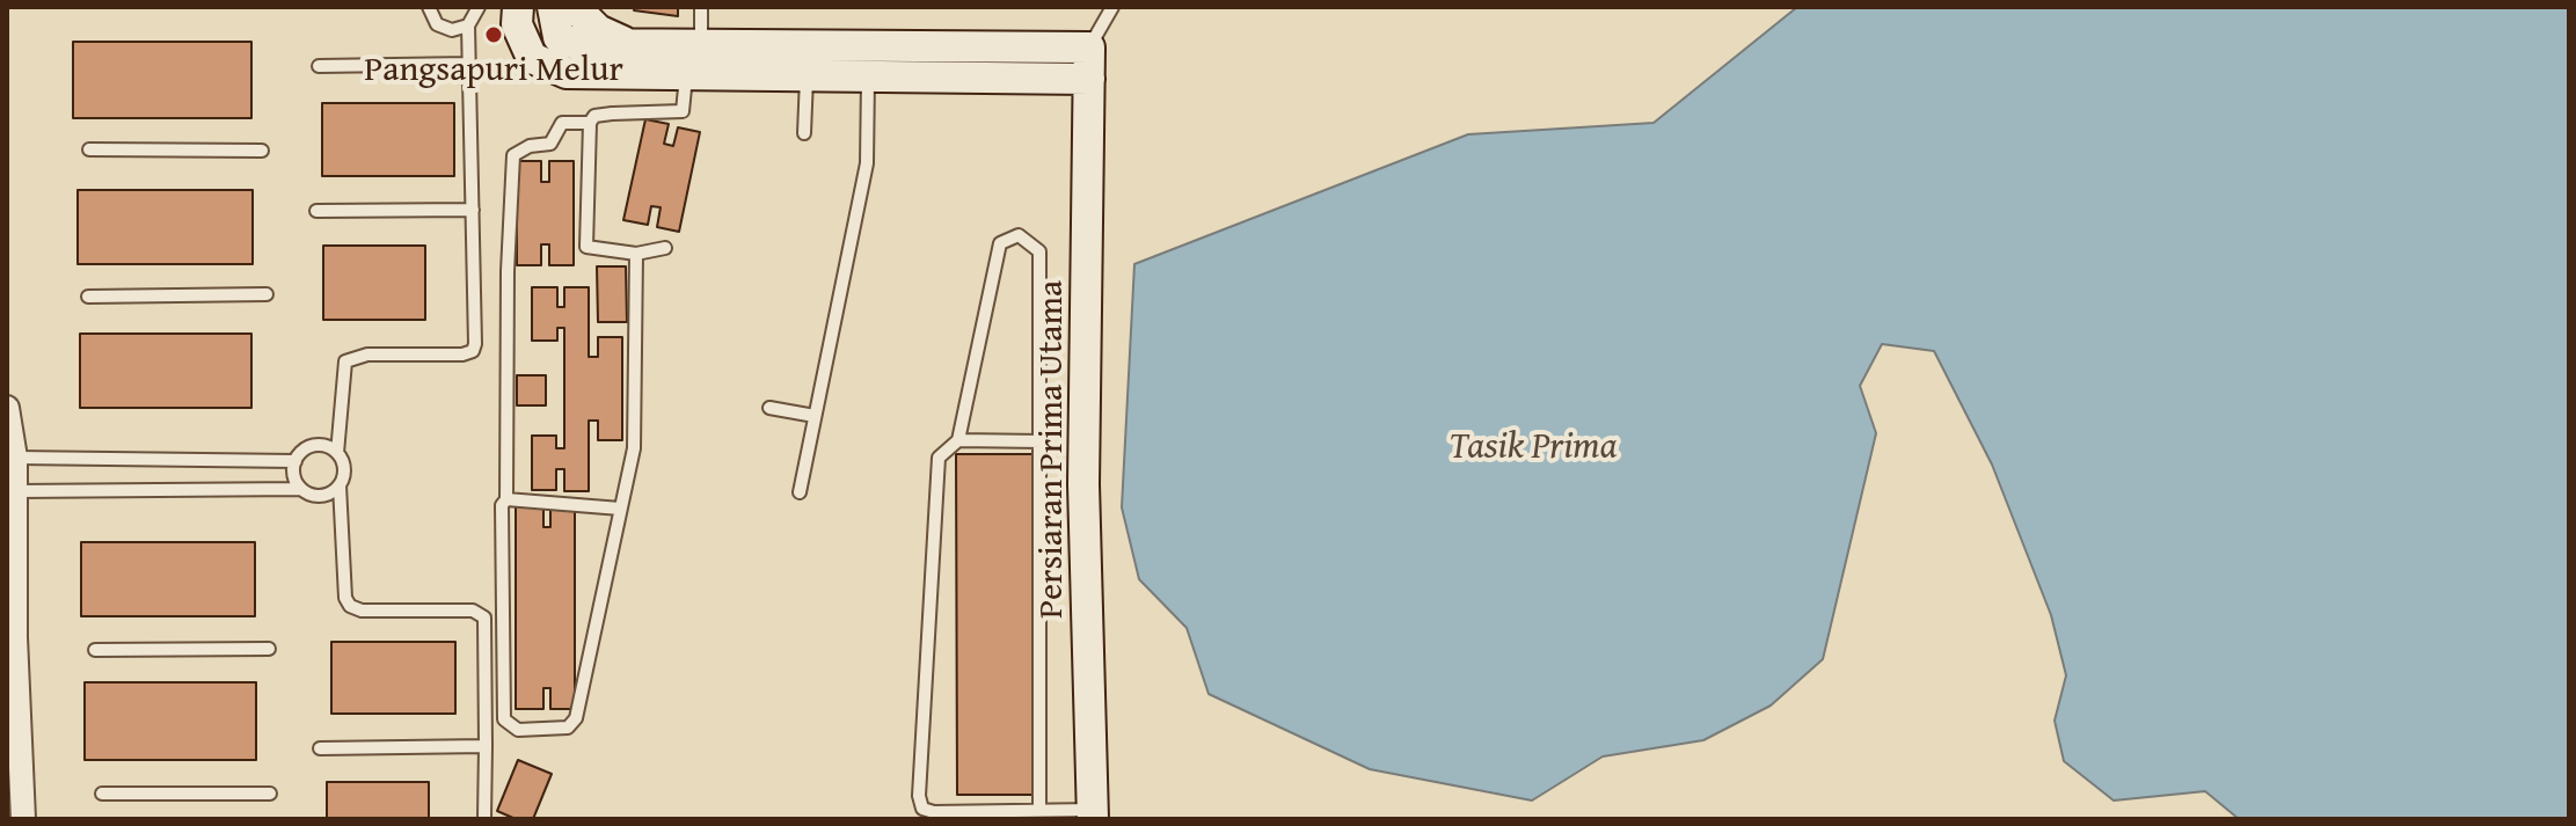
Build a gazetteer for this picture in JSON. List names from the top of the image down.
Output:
{
  "streets": {
    "main road": ["Persiaran Prima Utama"]
  },
  "water": ["Tasik Prima"],
  "places": ["Pangsapuri Melur"]
}
